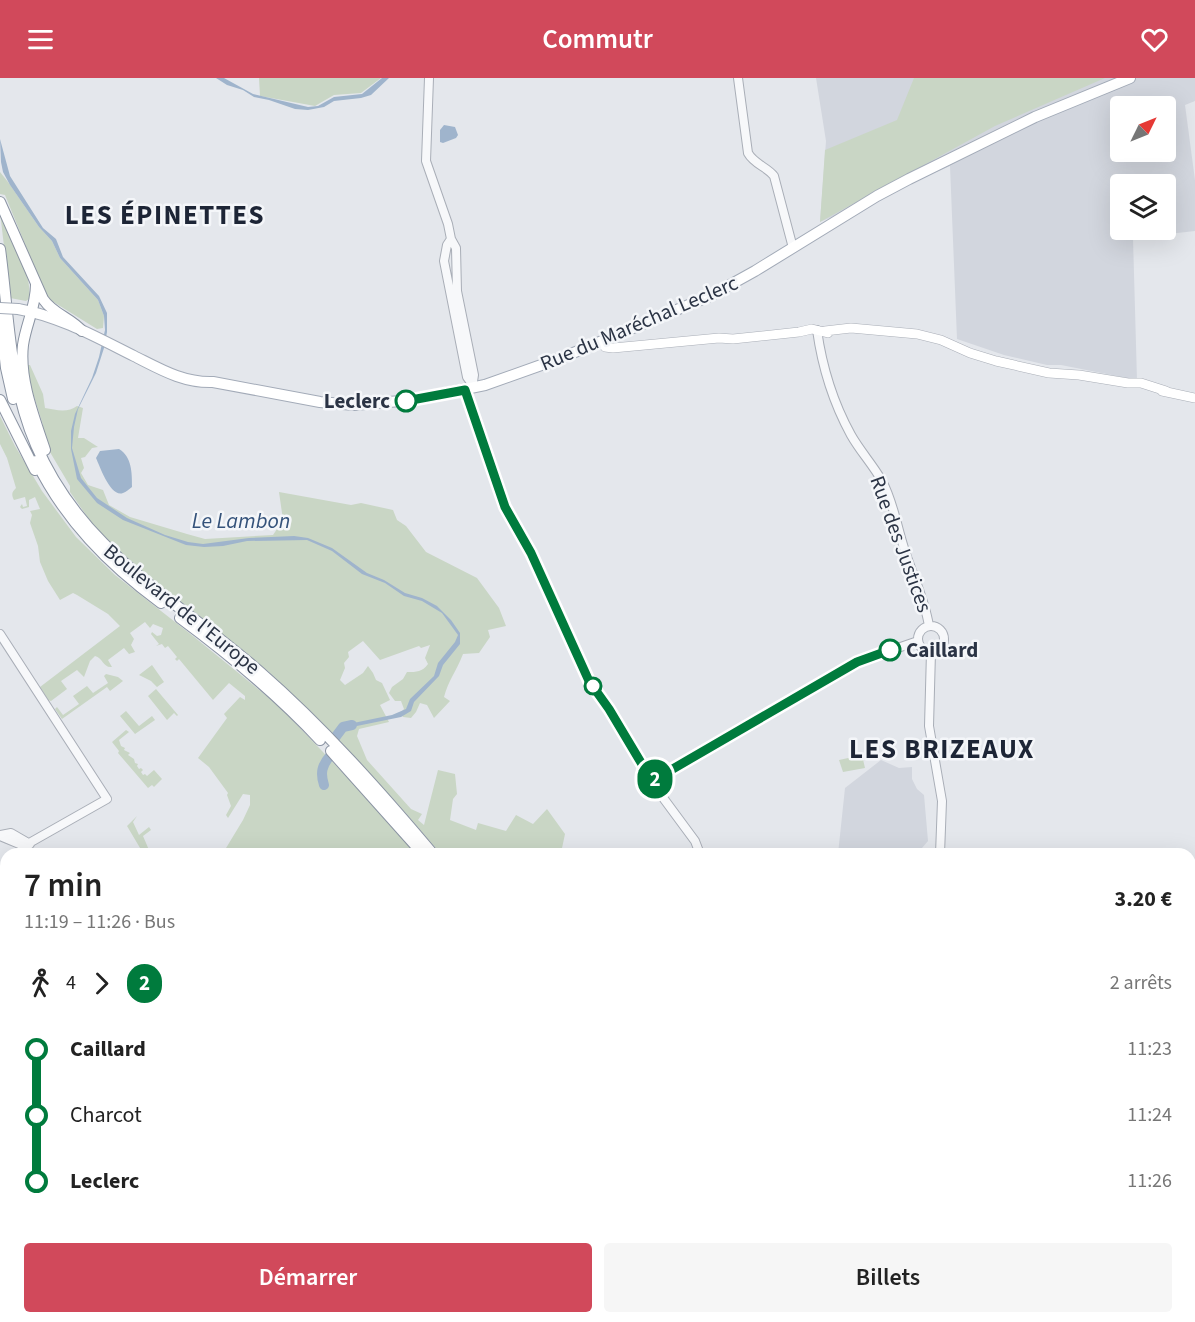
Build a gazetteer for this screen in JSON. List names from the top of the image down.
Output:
{
  "streets": {
    "main road": ["Rue du Maréchal Leclerc", "Boulevard de l'Europe"],
    "street": ["Rue des Justices"]
  },
  "districts": ["LES ÉPINETTES", "LES BRIZEAUX"],
  "water": ["Le Lambon"],
  "places": ["Leclerc", "Caillard"],
  "lines": ["bus line 2"],
  "north": "top right",
  "page": {
    "header": "Commutr",
    "on_map": "2",
    "heading": ["7 min", "11:19 – 11:26 · Bus", "3.20 €"],
    "legs": ["4", "2", "2 arrêts"],
    "list": [
      {
        "name": "Caillard",
        "value": "11:23"
      },
      {
        "name": "Charcot",
        "value": "11:24"
      },
      {
        "name": "Leclerc",
        "value": "11:26"
      }
    ],
    "buttons": ["Démarrer", "Billets"]
  }
}
